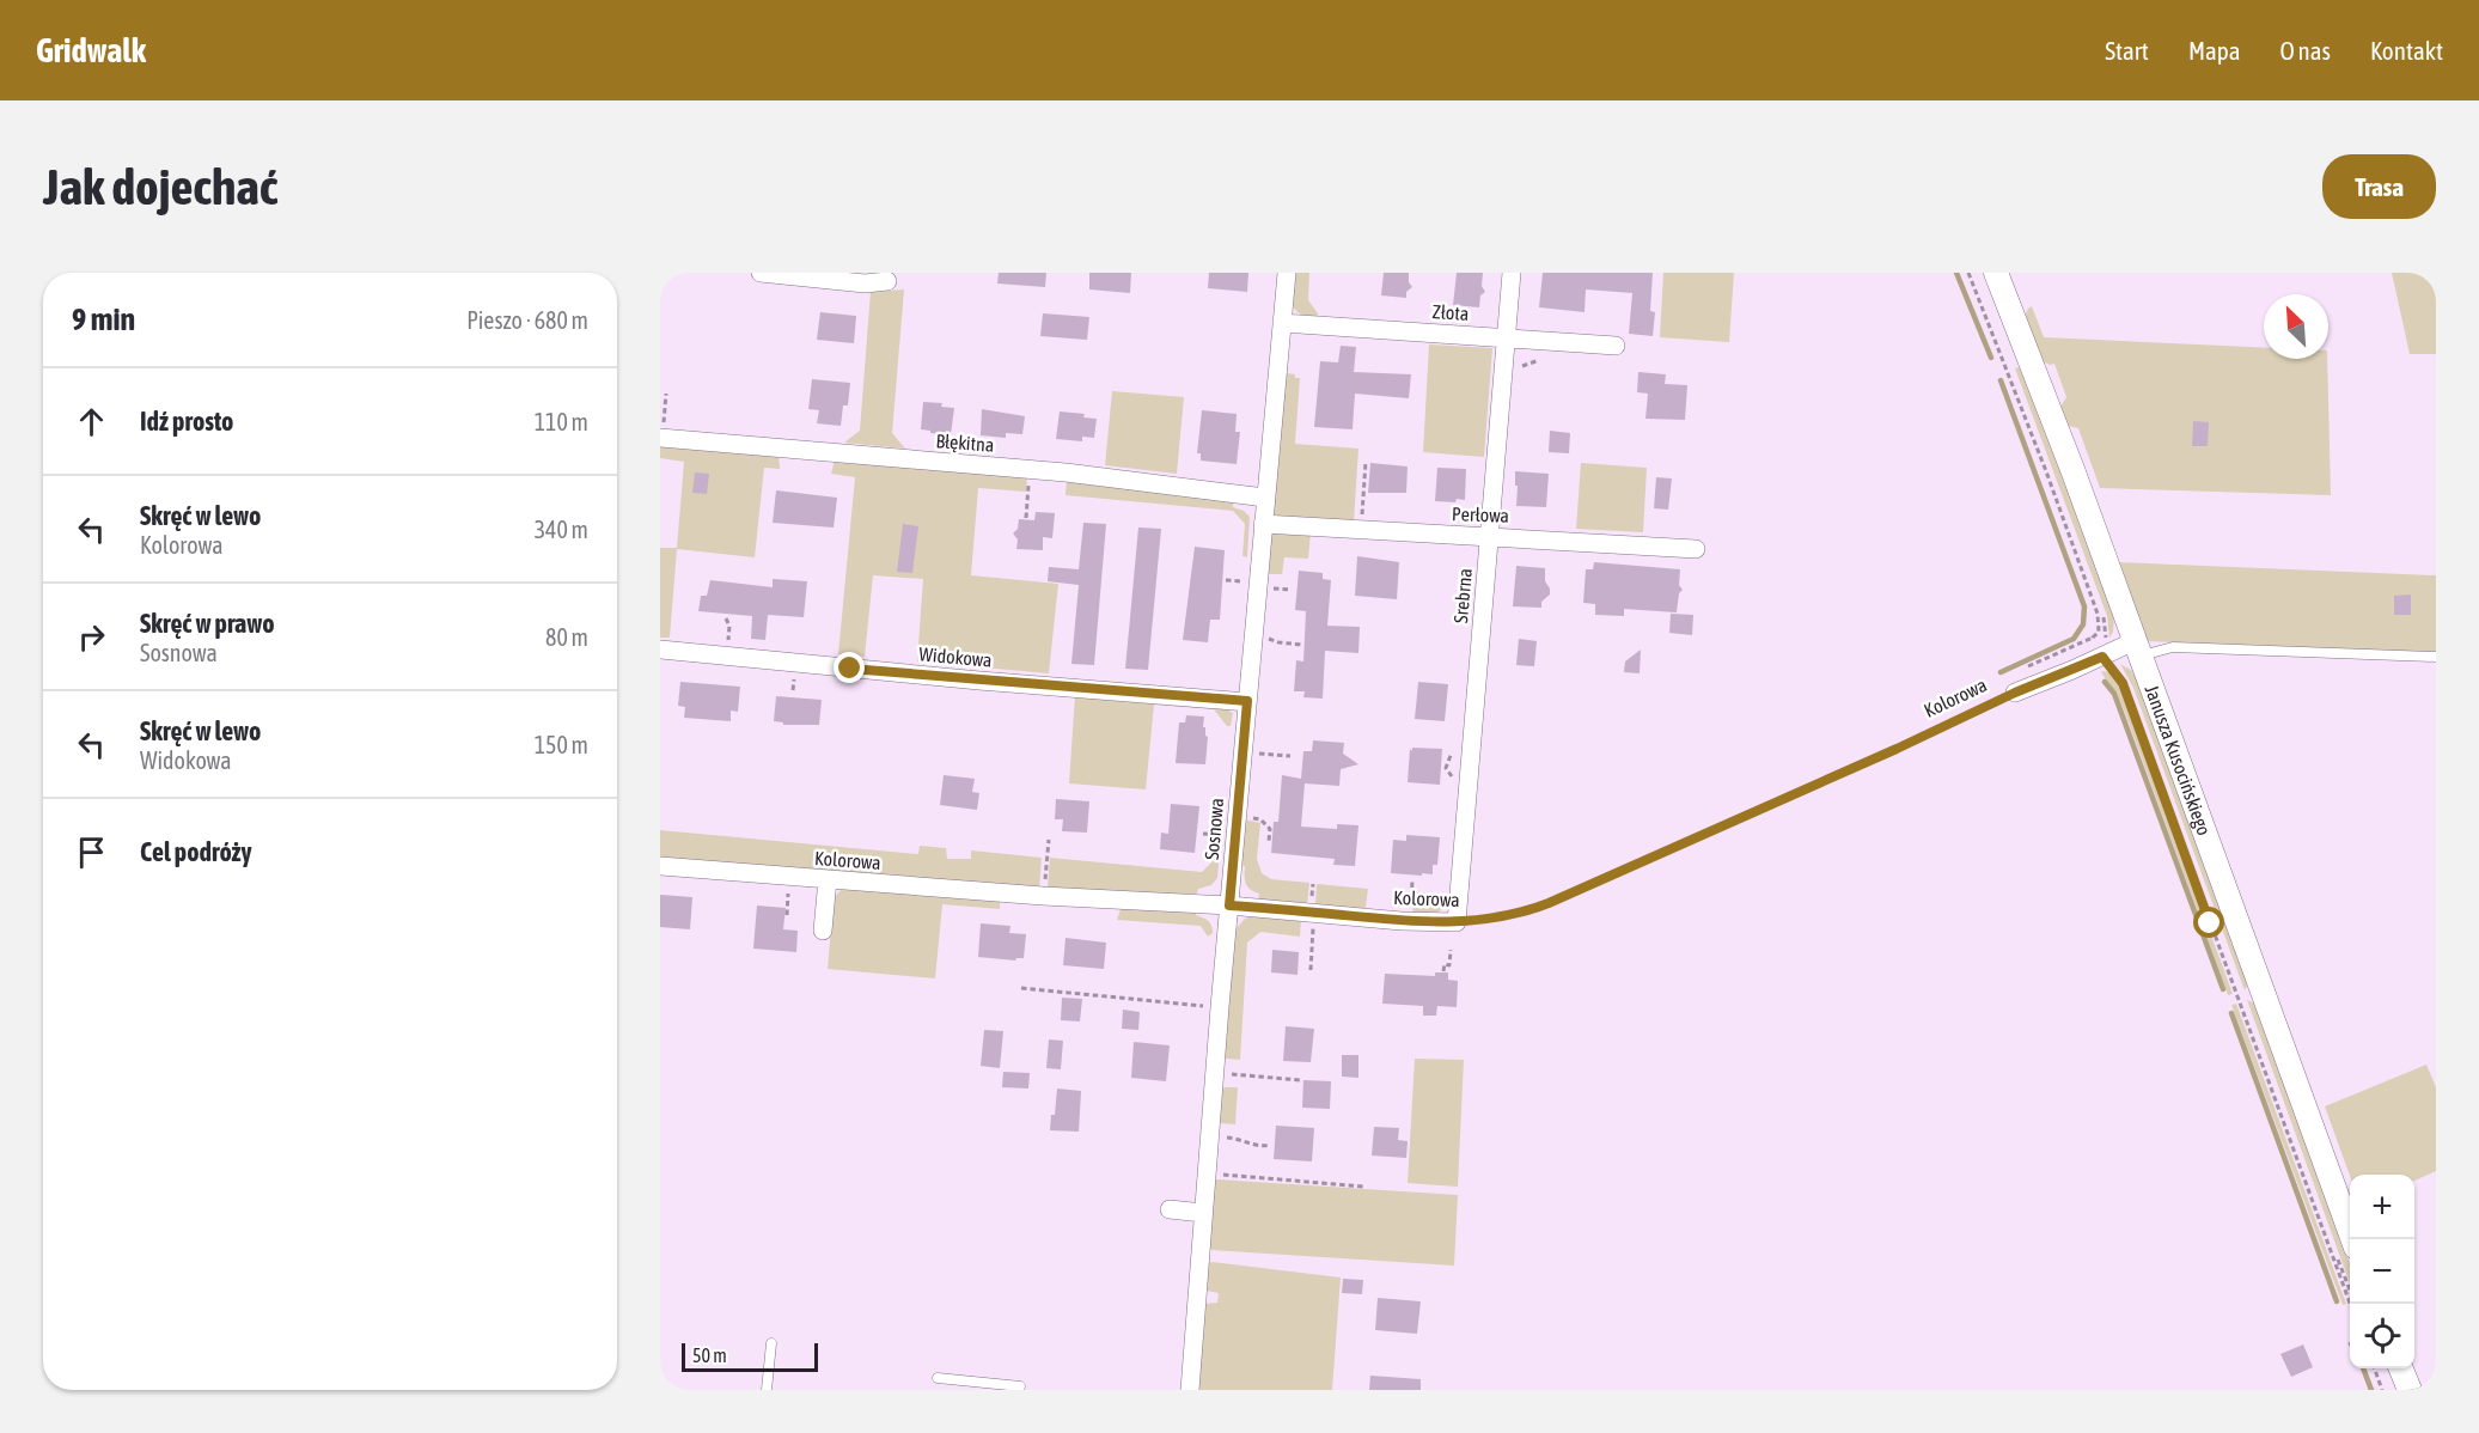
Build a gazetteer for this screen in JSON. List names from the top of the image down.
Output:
{
  "streets": {
    "street": [
      "Złota",
      "Błękitna",
      "Perłowa",
      "Srebrna",
      "Widokowa",
      "Kolorowa",
      "Janusza Kusocińskiego",
      "Sosnowa"
    ]
  },
  "crossings": [
    ["Złota", "Srebrna"],
    ["Złota", "Sosnowa"],
    ["Błękitna", "Sosnowa"],
    ["Perłowa", "Srebrna"],
    ["Perłowa", "Sosnowa"],
    ["Srebrna", "Kolorowa"],
    ["Widokowa", "Sosnowa"],
    ["Kolorowa", "Janusza Kusocińskiego"],
    ["Kolorowa", "Sosnowa"]
  ],
  "scale_bar": "50 m",
  "north": "top left",
  "page": {
    "header": "Gridwalk",
    "nav": [
      "Start",
      "Mapa",
      "O nas",
      "Kontakt"
    ],
    "buttons": "Trasa",
    "title": "Jak dojechać",
    "heading": ["9 min", "Pieszo · 680 m"],
    "list": [
      ["Idź prosto", "110 m"],
      ["Skręć w lewo", "Kolorowa", "340 m"],
      ["Skręć w prawo", "Sosnowa", "80 m"],
      ["Skręć w lewo", "Widokowa", "150 m"],
      "Cel podróży"
    ],
    "map_buttons": ["+", "−"],
    "scale": "50 m"
  }
}
